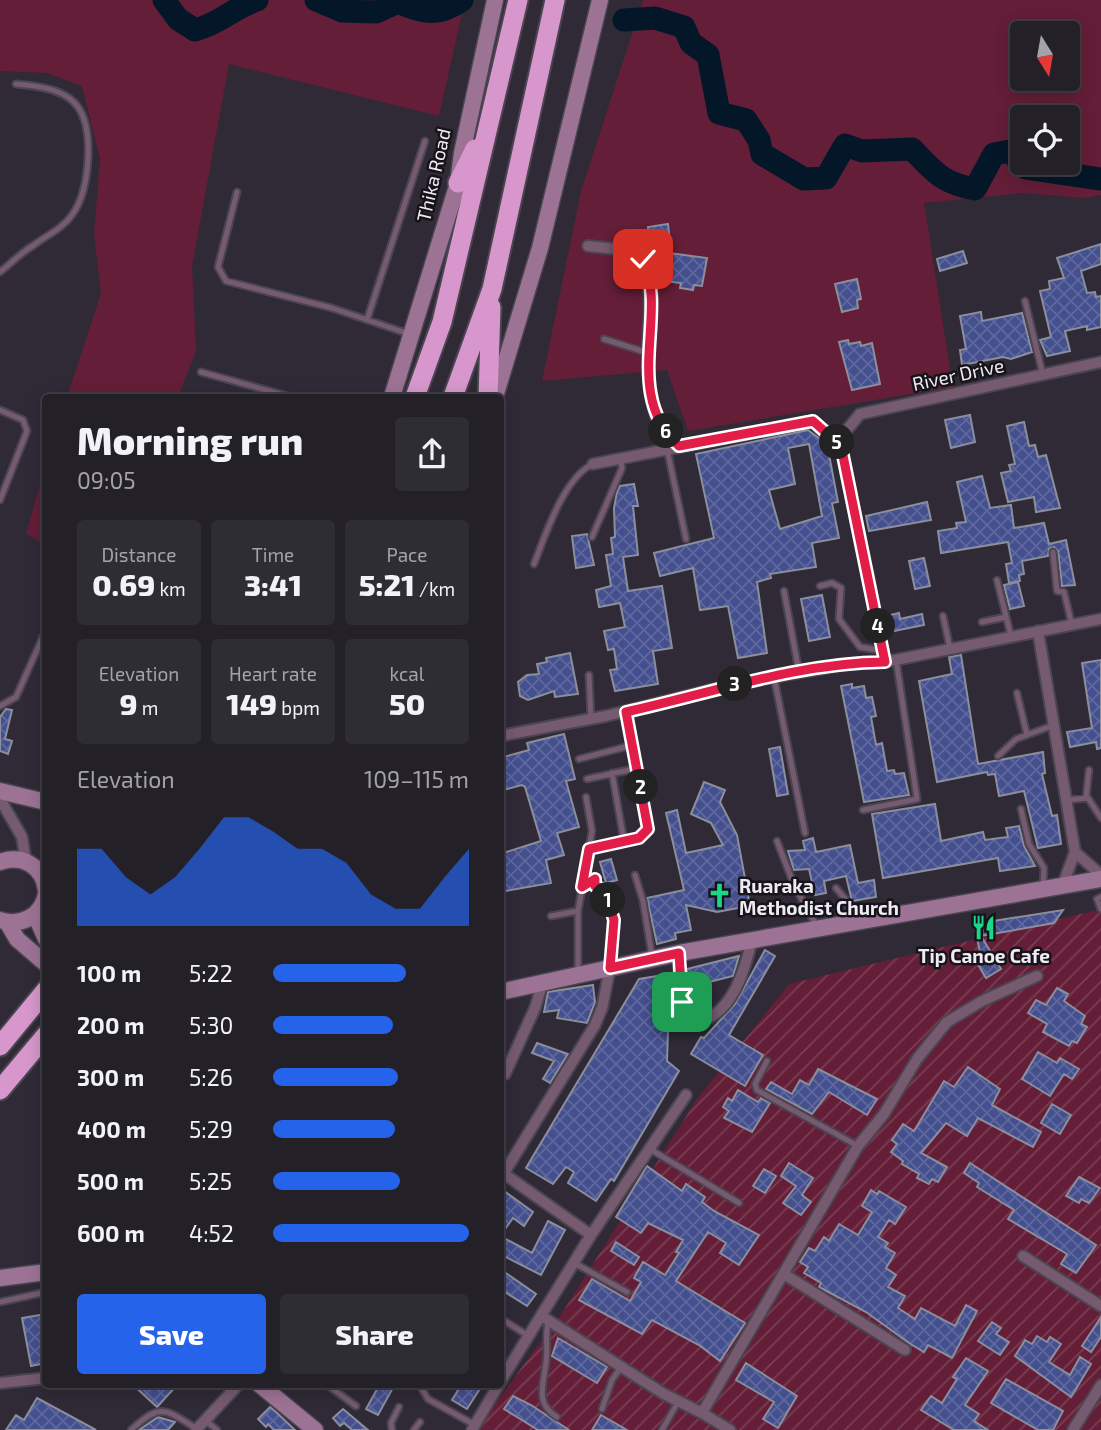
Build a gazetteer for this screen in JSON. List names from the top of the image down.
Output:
{
  "streets": {
    "main road": ["Thika Road"],
    "street": ["River Drive"]
  },
  "places": {
    "church": ["Ruaraka Methodist Church"],
    "restaurant": ["Tip Canoe Cafe"]
  },
  "north": "bottom",
  "page": {
    "heading": ["Morning run", "09:05"],
    "pins": [
      "6",
      "5",
      "4",
      "3",
      "2",
      "1"
    ],
    "stats": [
      ["Distance", "0.69 km"],
      ["Time", "3:41"],
      ["Pace", "5:21 /km"],
      ["Elevation", "9 m"],
      ["Heart rate", "149 bpm"],
      ["kcal", "50"]
    ],
    "chart": ["Elevation", "109–115 m"],
    "list": [
      {
        "name": "100 m",
        "note": "5:22"
      },
      {
        "name": "200 m",
        "note": "5:30"
      },
      {
        "name": "300 m",
        "note": "5:26"
      },
      {
        "name": "400 m",
        "note": "5:29"
      },
      {
        "name": "500 m",
        "note": "5:25"
      },
      {
        "name": "600 m",
        "note": "4:52"
      }
    ],
    "buttons": ["Save", "Share"]
  }
}
